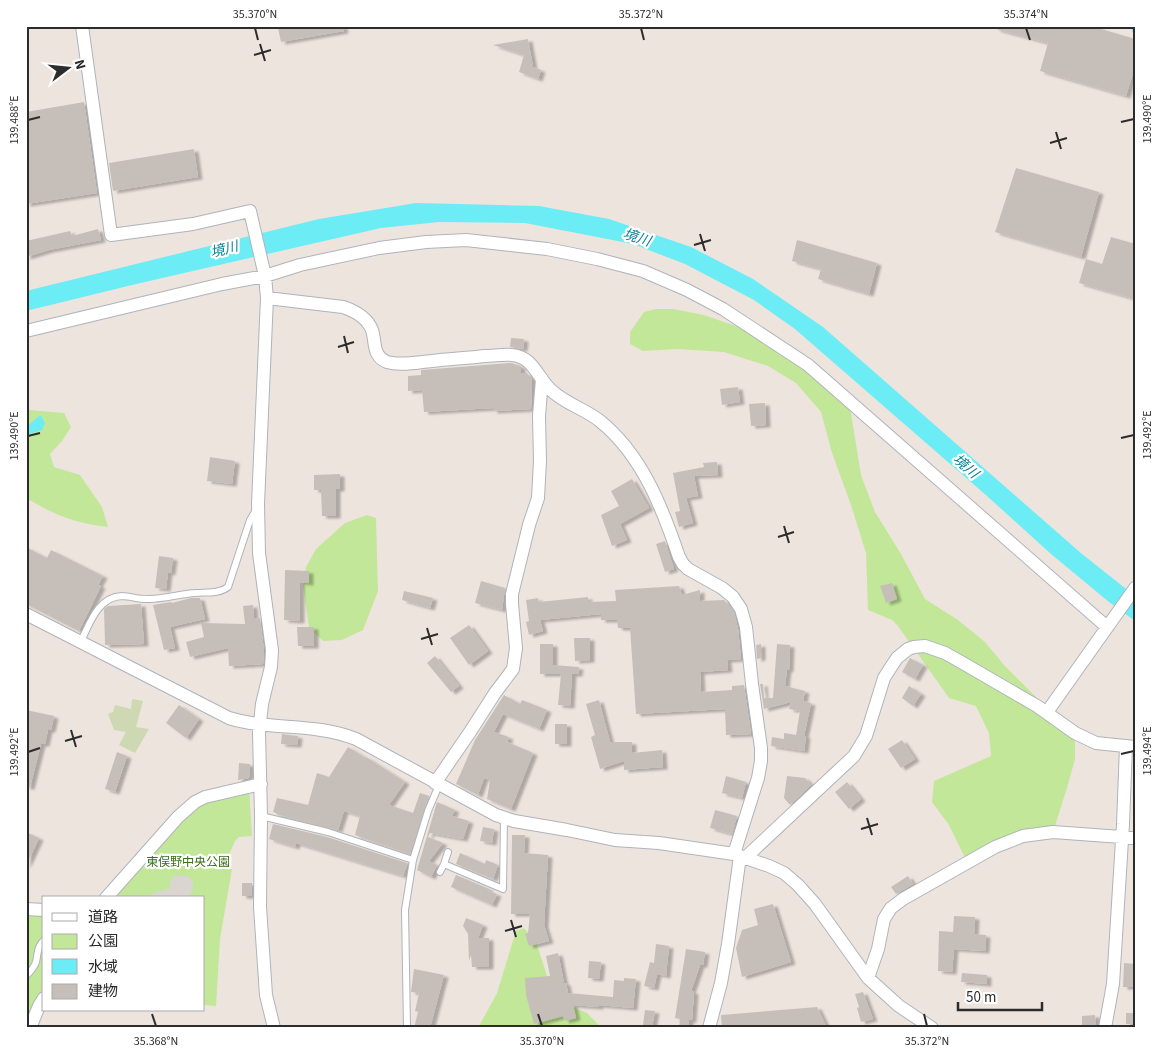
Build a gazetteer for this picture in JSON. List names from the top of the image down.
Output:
{
  "water": ["境川"],
  "parks": ["東俣野中央公園"],
  "legend": [
    "道路",
    "公園",
    "水域",
    "建物"
  ],
  "scale_bar": "50 m",
  "north": "right",
  "coordinates": [
    "35.370°N",
    "35.372°N",
    "35.374°N",
    "139.490°E",
    "139.488°E",
    "139.492°E",
    "139.494°E",
    "35.368°N"
  ]
}
